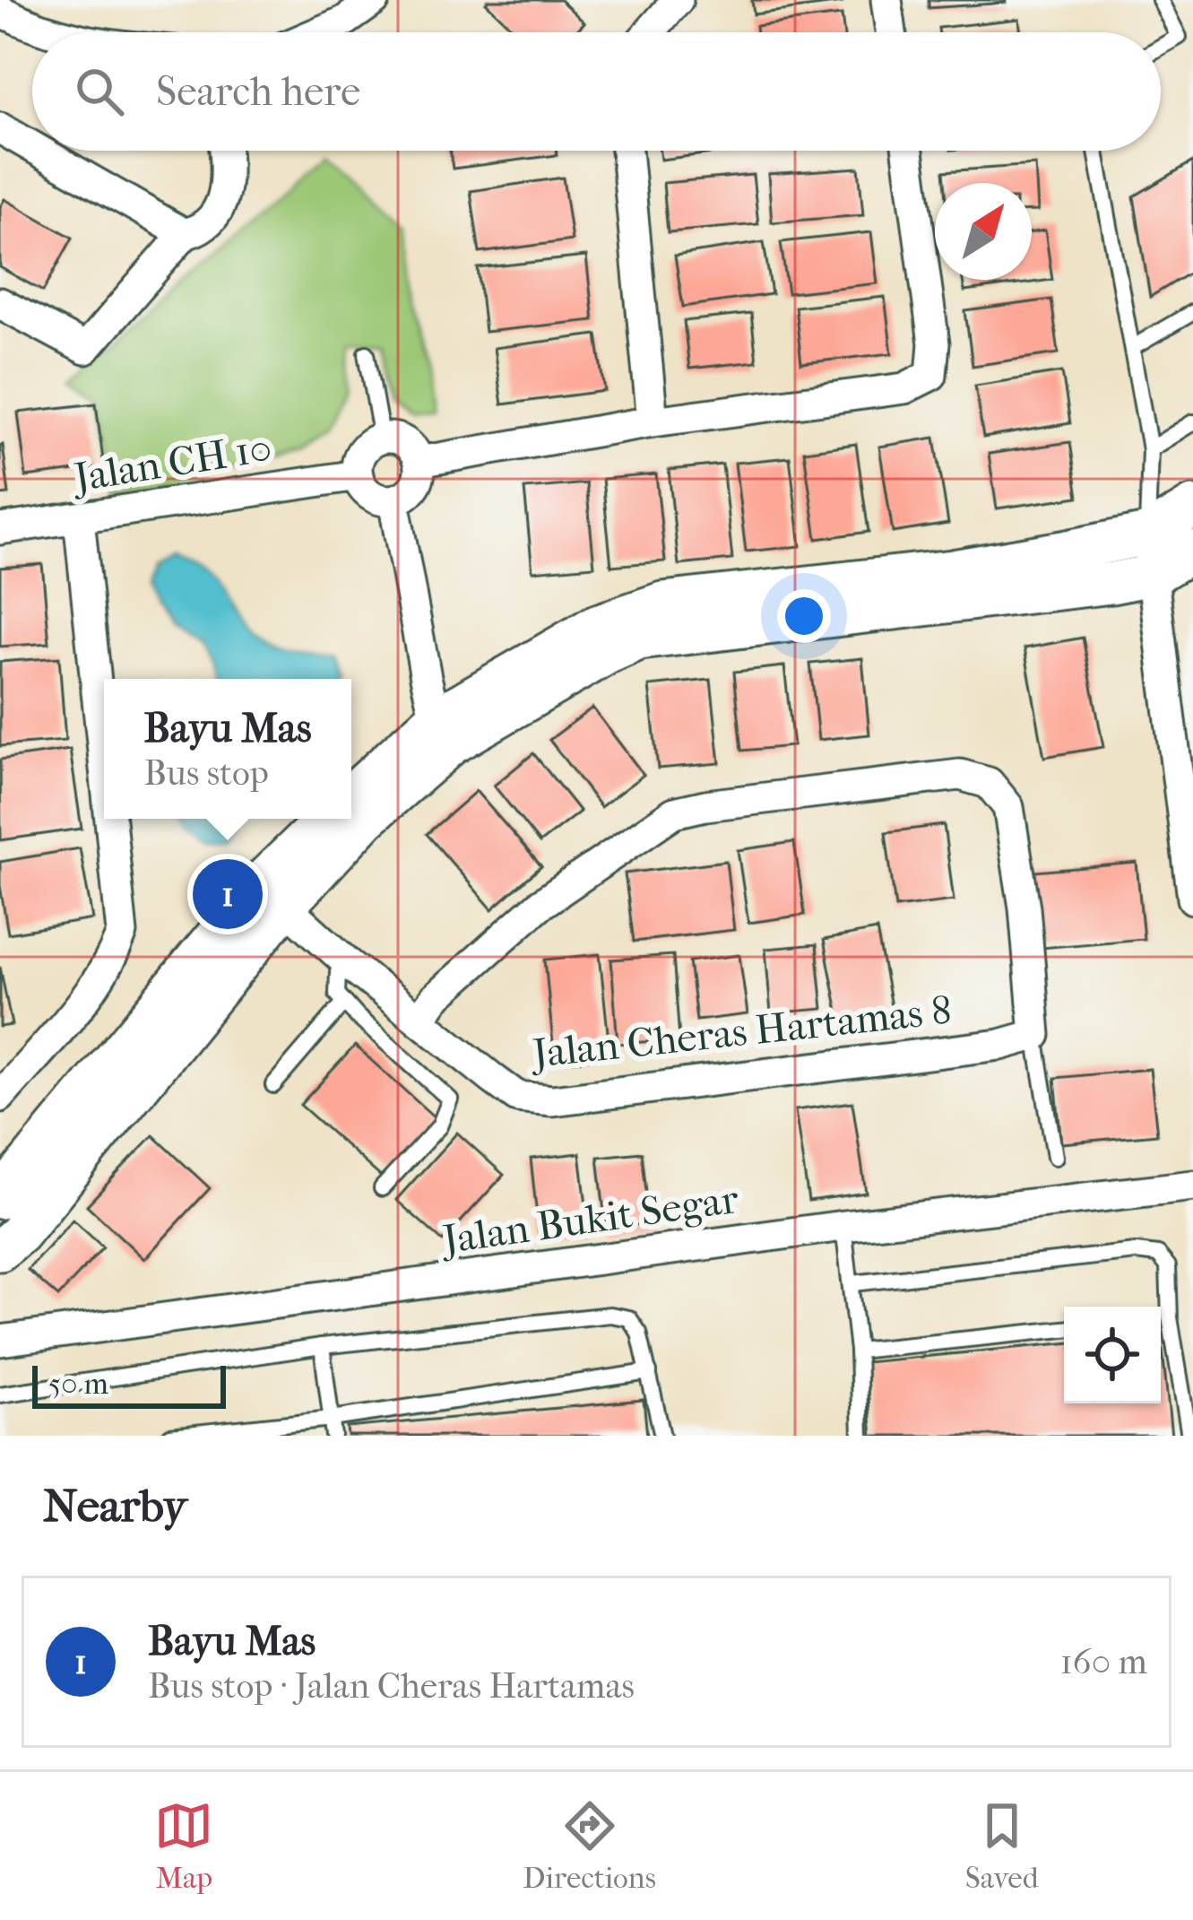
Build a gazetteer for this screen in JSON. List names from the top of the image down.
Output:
{
  "streets": {
    "street": ["Jalan CH 10", "Jalan Cheras Hartamas 8", "Jalan Bukit Segar"]
  },
  "scale_bar": "50 m",
  "north": "top right",
  "page": {
    "search": "Search here",
    "popup": ["Bayu Mas", "Bus stop"],
    "pins": "1",
    "scale": "50 m",
    "heading": "Nearby",
    "list": [
      {
        "mark": "1",
        "name": "Bayu Mas",
        "note": "Bus stop · Jalan Cheras Hartamas",
        "value": "160 m"
      }
    ],
    "nav": ["Map", "Directions", "Saved"]
  }
}
